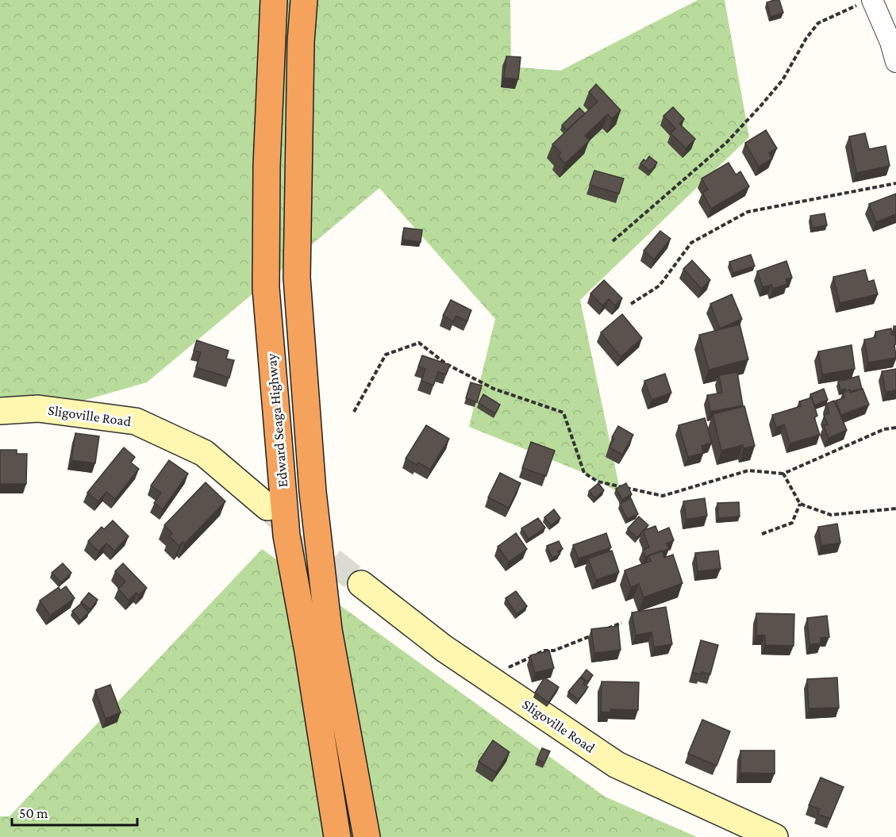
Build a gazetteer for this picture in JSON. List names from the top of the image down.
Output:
{
  "streets": {
    "highway": ["Edward Seaga Highway"],
    "street": ["Sligoville Road"]
  },
  "scale_bar": "50 m"
}
